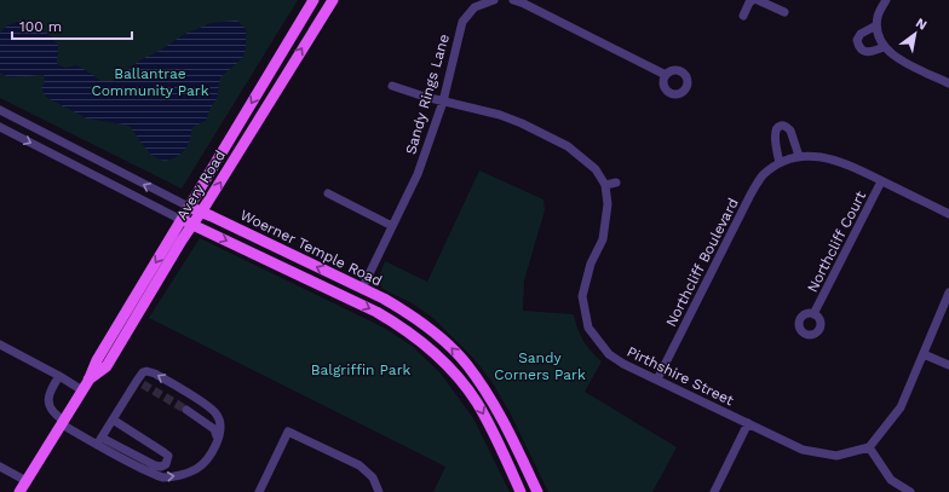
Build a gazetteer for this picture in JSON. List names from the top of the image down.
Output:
{
  "streets": {
    "main road": ["Avery Road", "Woerner Temple Road"],
    "street": [
      "Sandy Rings Lane",
      "Northcliff Court",
      "Northcliff Boulevard",
      "Pirthshire Street"
    ]
  },
  "crossings": [
    ["Sandy Rings Lane", "Woerner Temple Road"],
    ["Avery Road", "Woerner Temple Road"],
    ["Northcliff Court", "Northcliff Boulevard"],
    ["Northcliff Boulevard", "Pirthshire Street"]
  ],
  "parks": ["Ballantrae Community Park", "Sandy Corners Park", "Balgriffin Park"],
  "scale_bar": "100 m",
  "north": "top right"
}
